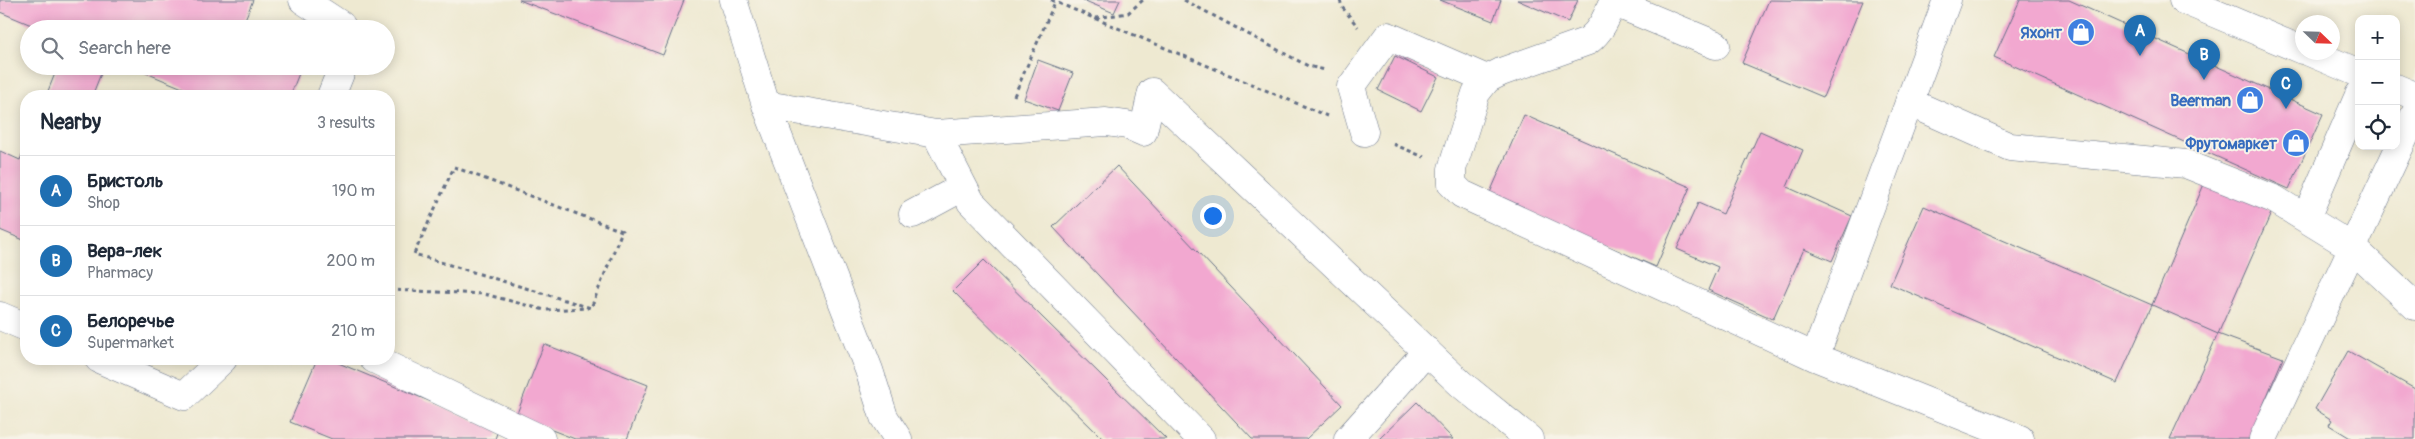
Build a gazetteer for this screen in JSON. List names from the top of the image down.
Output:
{
  "places": {
    "shop": ["Яхонт", "Beerman", "Фрутомаркет"]
  },
  "north": "bottom right",
  "page": {
    "map_buttons": ["+", "−"],
    "pins": ["A", "B", "C"],
    "search": "Search here",
    "heading": ["Nearby", "3 results"],
    "list": [
      {
        "mark": "A",
        "name": "Бристоль",
        "note": "Shop",
        "value": "190 m"
      },
      {
        "mark": "B",
        "name": "Вера-лек",
        "note": "Pharmacy",
        "value": "200 m"
      },
      {
        "mark": "C",
        "name": "Белоречье",
        "note": "Supermarket",
        "value": "210 m"
      }
    ]
  }
}
